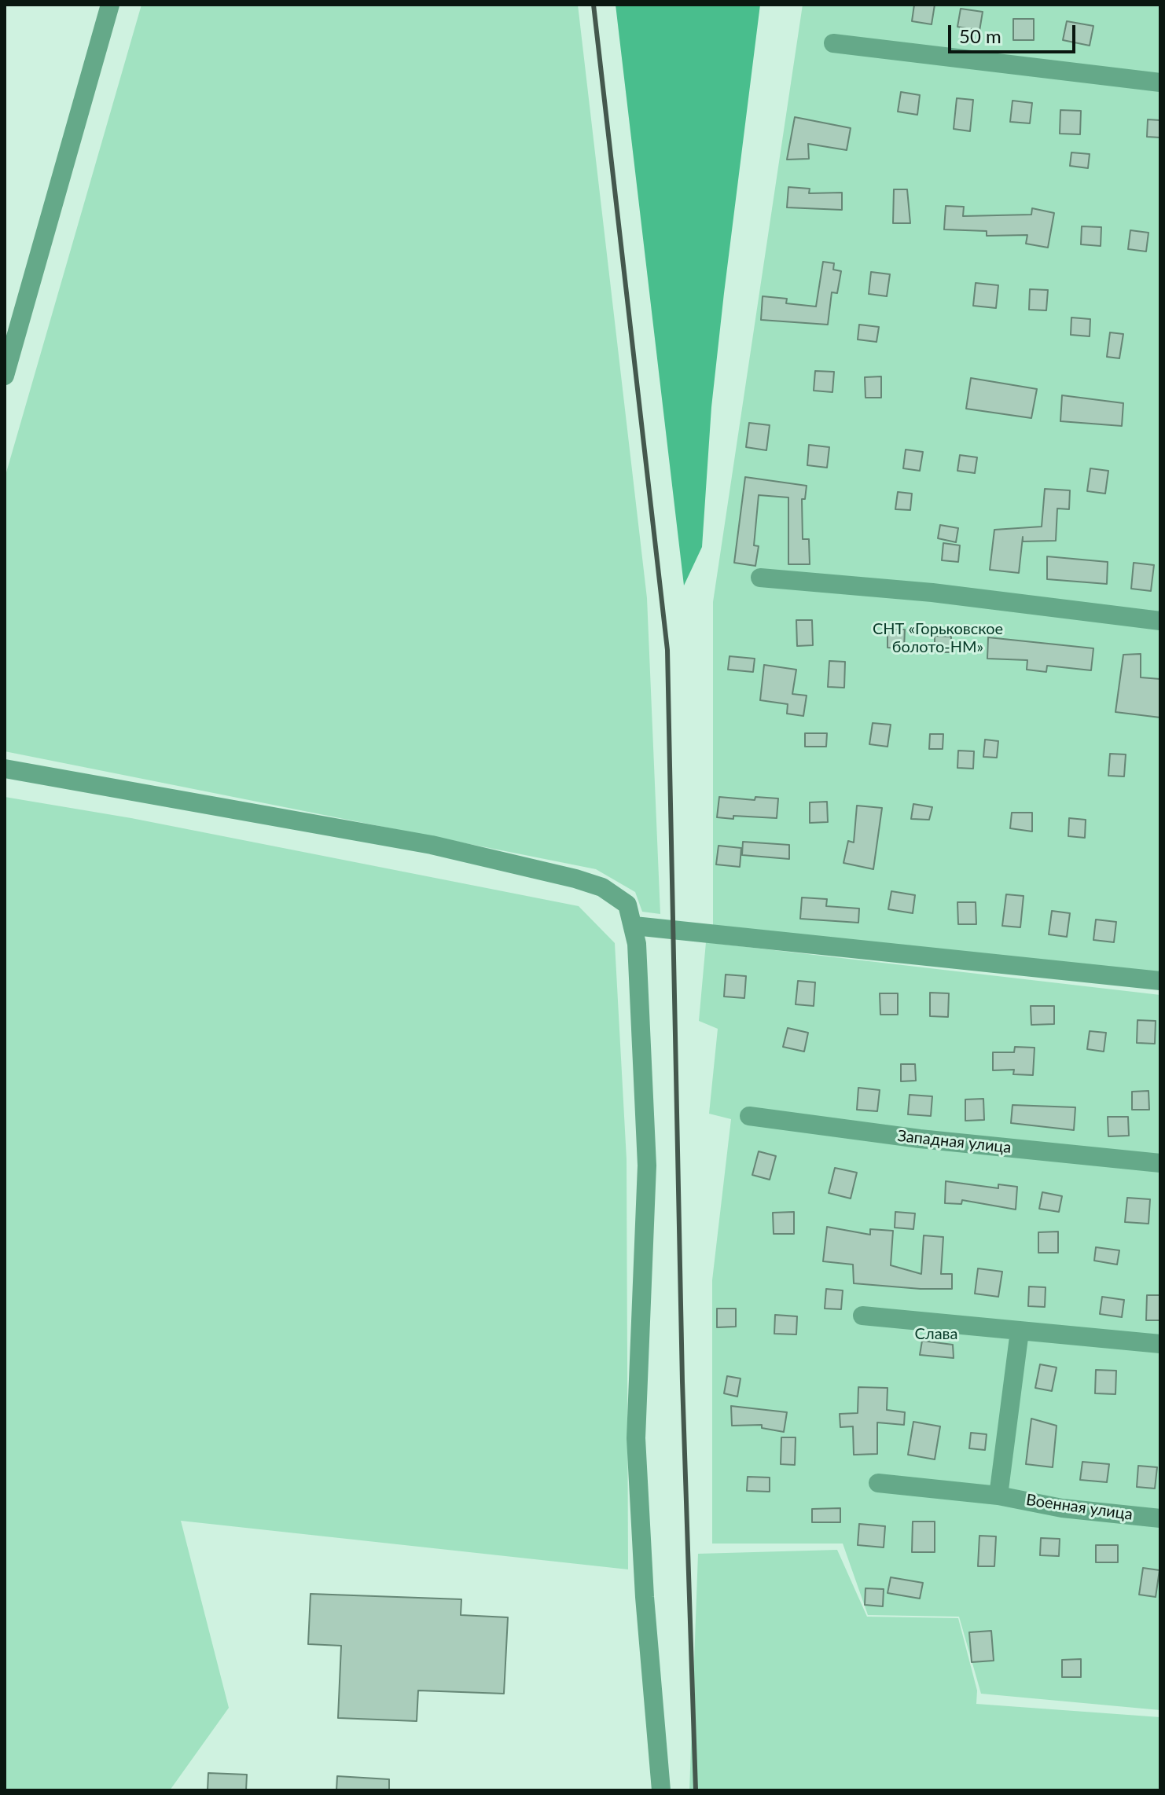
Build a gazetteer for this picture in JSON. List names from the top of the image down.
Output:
{
  "streets": {
    "street": ["Западная улица", "Военная улица"]
  },
  "parks": ["СНТ «Горьковское болото-НМ»", "Слава"],
  "scale_bar": "50 m"
}
